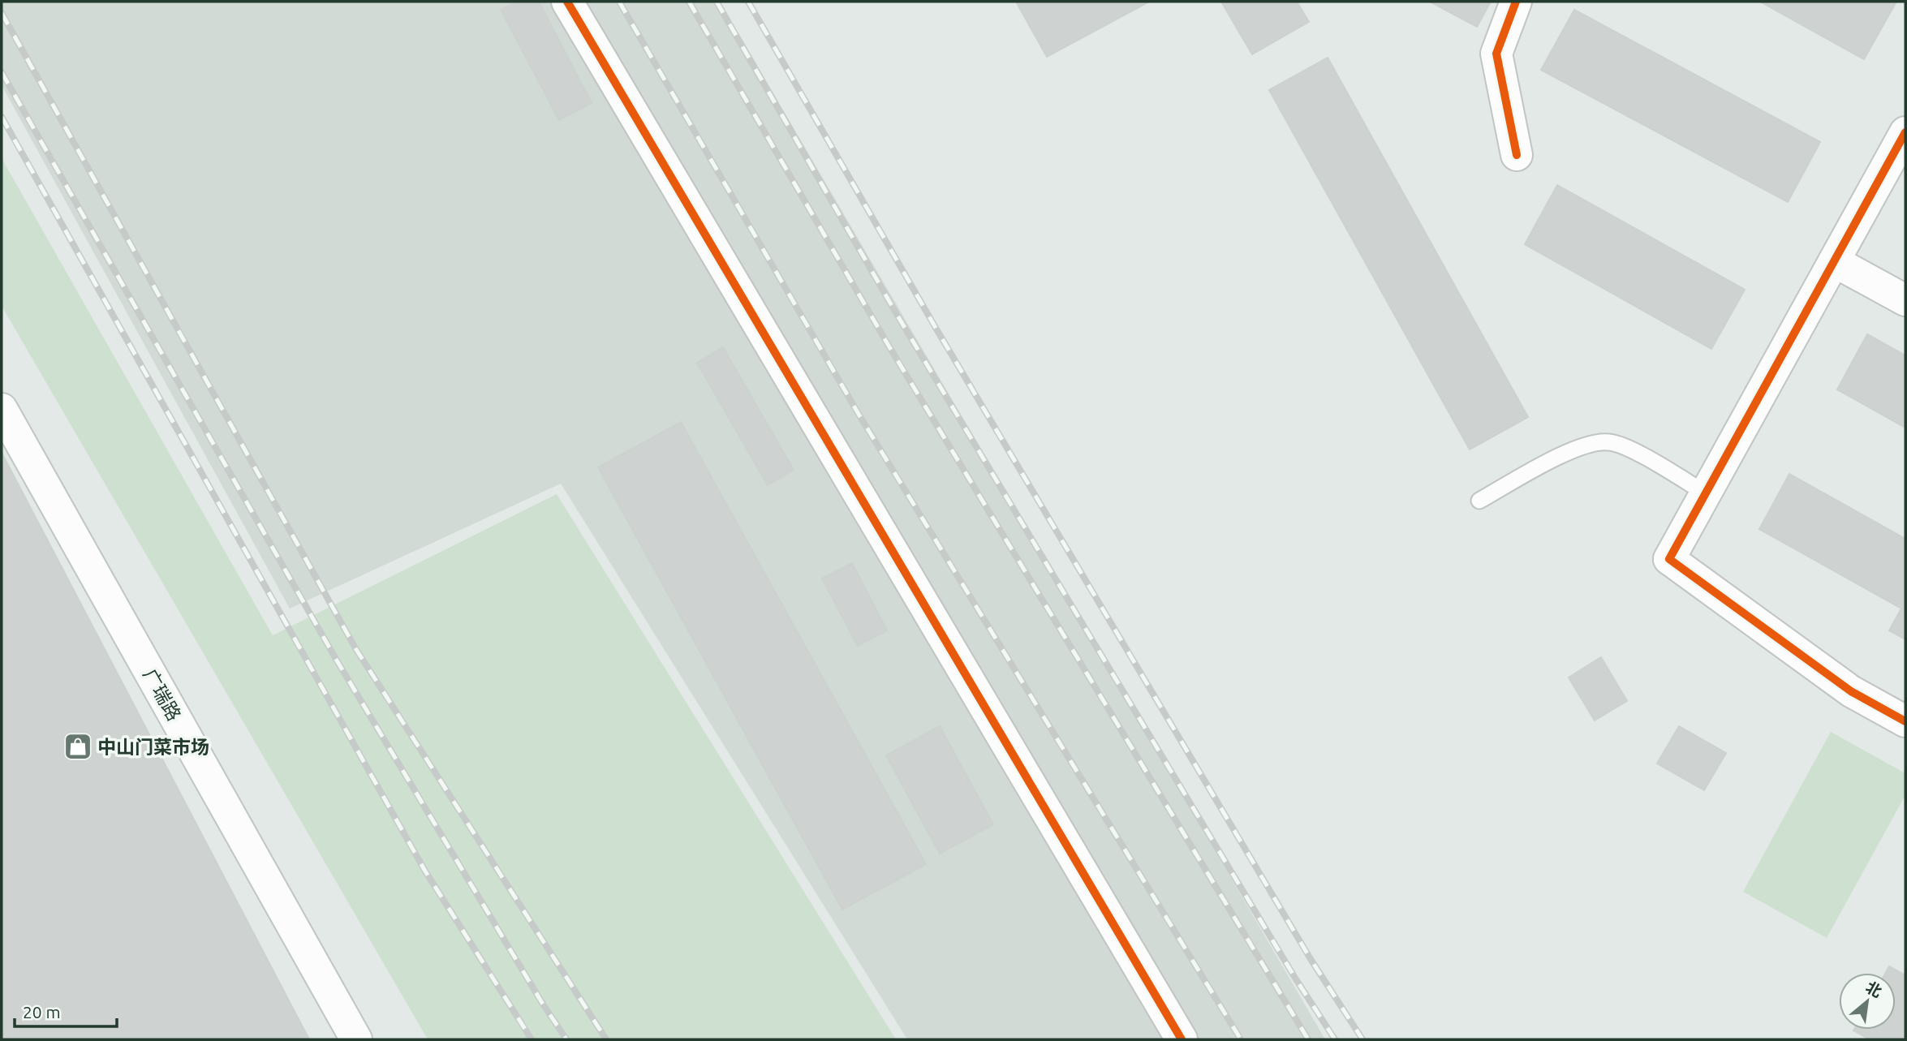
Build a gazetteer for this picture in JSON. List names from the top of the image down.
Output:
{
  "streets": {
    "street": ["广瑞路"]
  },
  "places": {
    "shop": ["中山门菜市场"]
  },
  "scale_bar": "20 m",
  "north": "top right"
}
